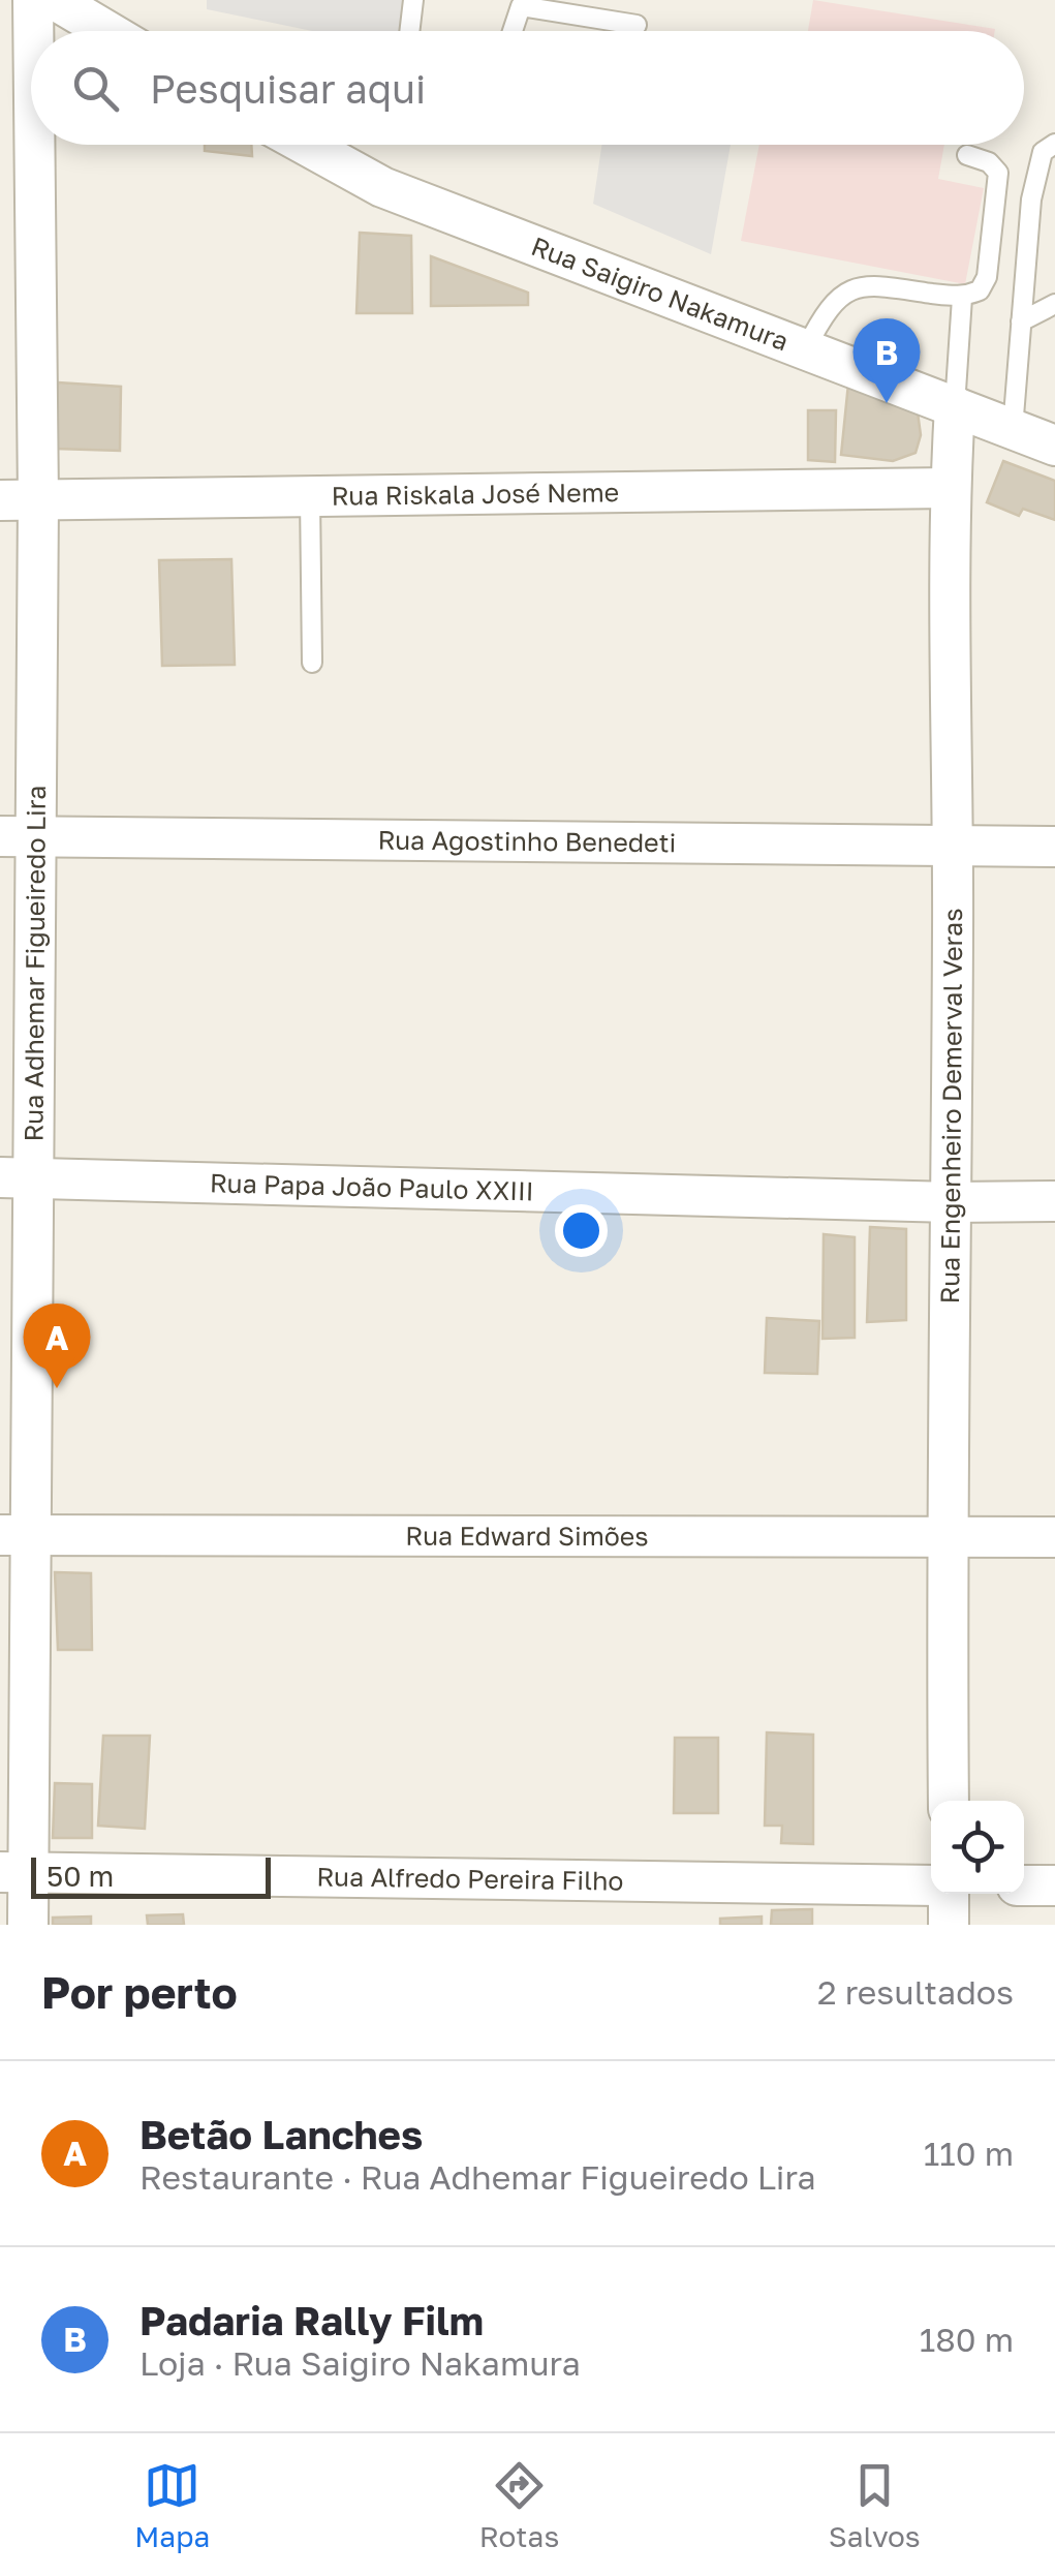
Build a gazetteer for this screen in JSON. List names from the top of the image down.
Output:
{
  "streets": {
    "street": [
      "Rua Saigiro Nakamura",
      "Rua Riskala José Neme",
      "Rua Agostinho Benedeti",
      "Rua Adhemar Figueiredo Lira",
      "Rua Engenheiro Demerval Veras",
      "Rua Papa João Paulo XXIII",
      "Rua Edward Simões",
      "Rua Alfredo Pereira Filho"
    ]
  },
  "crossings": [
    ["Rua Saigiro Nakamura", "Rua Engenheiro Demerval Veras"],
    ["Rua Riskala José Neme", "Rua Adhemar Figueiredo Lira"],
    ["Rua Riskala José Neme", "Rua Engenheiro Demerval Veras"],
    ["Rua Agostinho Benedeti", "Rua Adhemar Figueiredo Lira"],
    ["Rua Agostinho Benedeti", "Rua Engenheiro Demerval Veras"],
    ["Rua Adhemar Figueiredo Lira", "Rua Papa João Paulo XXIII"],
    ["Rua Adhemar Figueiredo Lira", "Rua Edward Simões"],
    ["Rua Adhemar Figueiredo Lira", "Rua Alfredo Pereira Filho"],
    ["Rua Engenheiro Demerval Veras", "Rua Papa João Paulo XXIII"],
    ["Rua Engenheiro Demerval Veras", "Rua Edward Simões"]
  ],
  "scale_bar": "50 m",
  "page": {
    "search": "Pesquisar aqui",
    "pins": ["B", "A"],
    "scale": "50 m",
    "heading": ["Por perto", "2 resultados"],
    "list": [
      {
        "mark": "A",
        "name": "Betão Lanches",
        "note": "Restaurante · Rua Adhemar Figueiredo Lira",
        "value": "110 m"
      },
      {
        "mark": "B",
        "name": "Padaria Rally Film",
        "note": "Loja · Rua Saigiro Nakamura",
        "value": "180 m"
      }
    ],
    "nav": ["Mapa", "Rotas", "Salvos"]
  }
}
